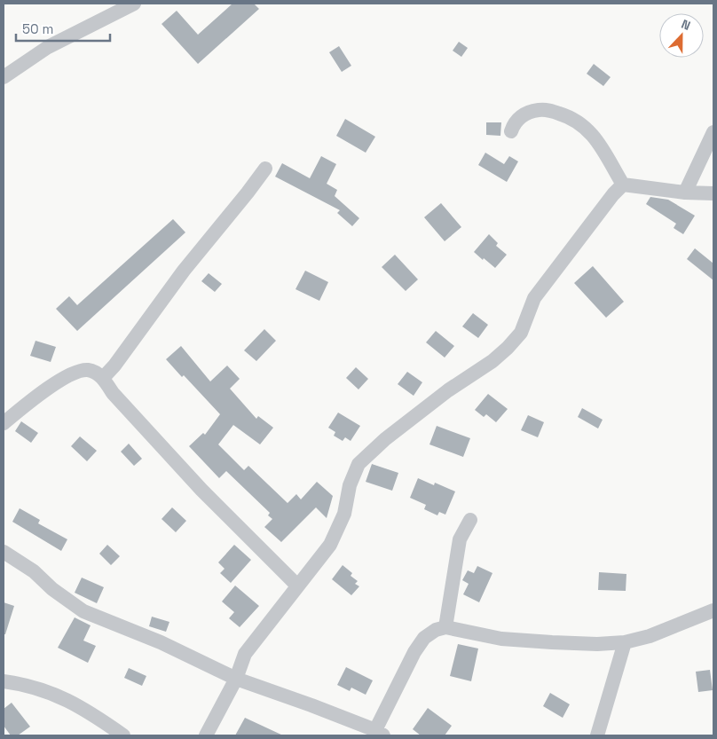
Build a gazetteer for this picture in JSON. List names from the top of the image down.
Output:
{
  "scale_bar": "50 m",
  "north": "top"
}
